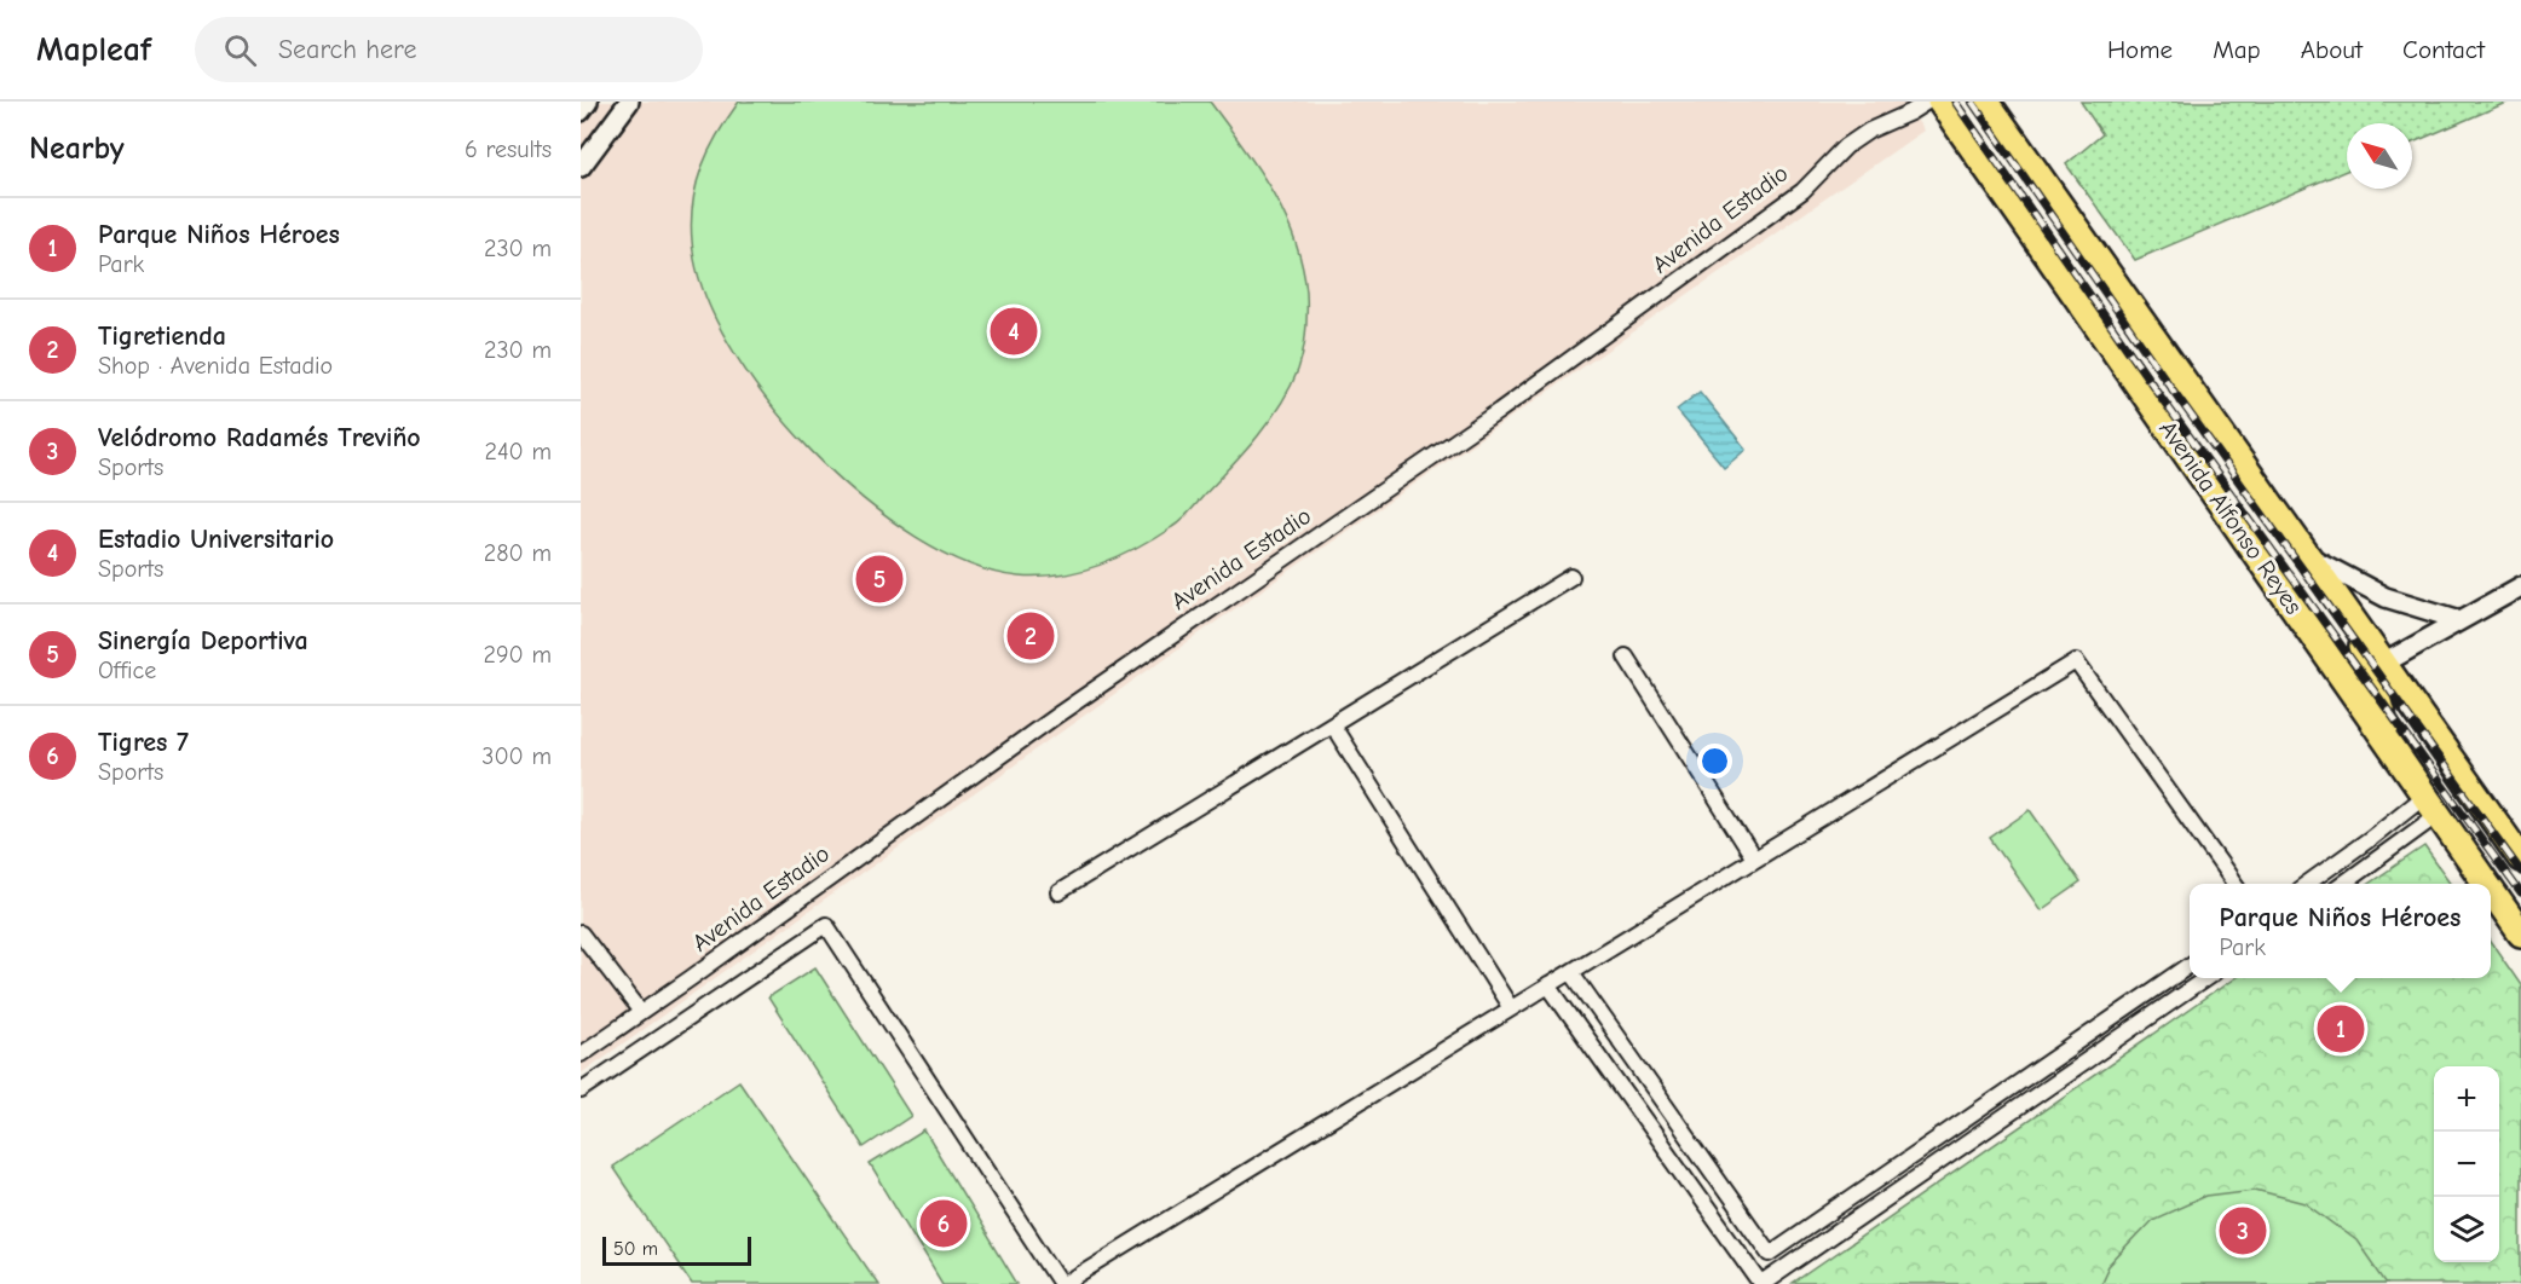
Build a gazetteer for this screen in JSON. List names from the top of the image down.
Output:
{
  "streets": {
    "highway": ["Avenida Alfonso Reyes"],
    "street": ["Avenida Estadio"]
  },
  "scale_bar": "50 m",
  "north": "top left",
  "page": {
    "header": "Mapleaf",
    "search": "Search here",
    "nav": [
      "Home",
      "Map",
      "About",
      "Contact"
    ],
    "heading": ["Nearby", "6 results"],
    "list": [
      {
        "mark": "1",
        "name": "Parque Niños Héroes",
        "note": "Park",
        "value": "230 m"
      },
      {
        "mark": "2",
        "name": "Tigretienda",
        "note": "Shop · Avenida Estadio",
        "value": "230 m"
      },
      {
        "mark": "3",
        "name": "Velódromo Radamés Treviño",
        "note": "Sports",
        "value": "240 m"
      },
      {
        "mark": "4",
        "name": "Estadio Universitario",
        "note": "Sports",
        "value": "280 m"
      },
      {
        "mark": "5",
        "name": "Sinergía Deportiva",
        "note": "Office",
        "value": "290 m"
      },
      {
        "mark": "6",
        "name": "Tigres 7",
        "note": "Sports",
        "value": "300 m"
      }
    ],
    "pins": [
      "4",
      "5",
      "2",
      "1",
      "6",
      "3"
    ],
    "popup": ["Parque Niños Héroes", "Park"],
    "map_buttons": ["+", "−"],
    "scale": "50 m"
  }
}
